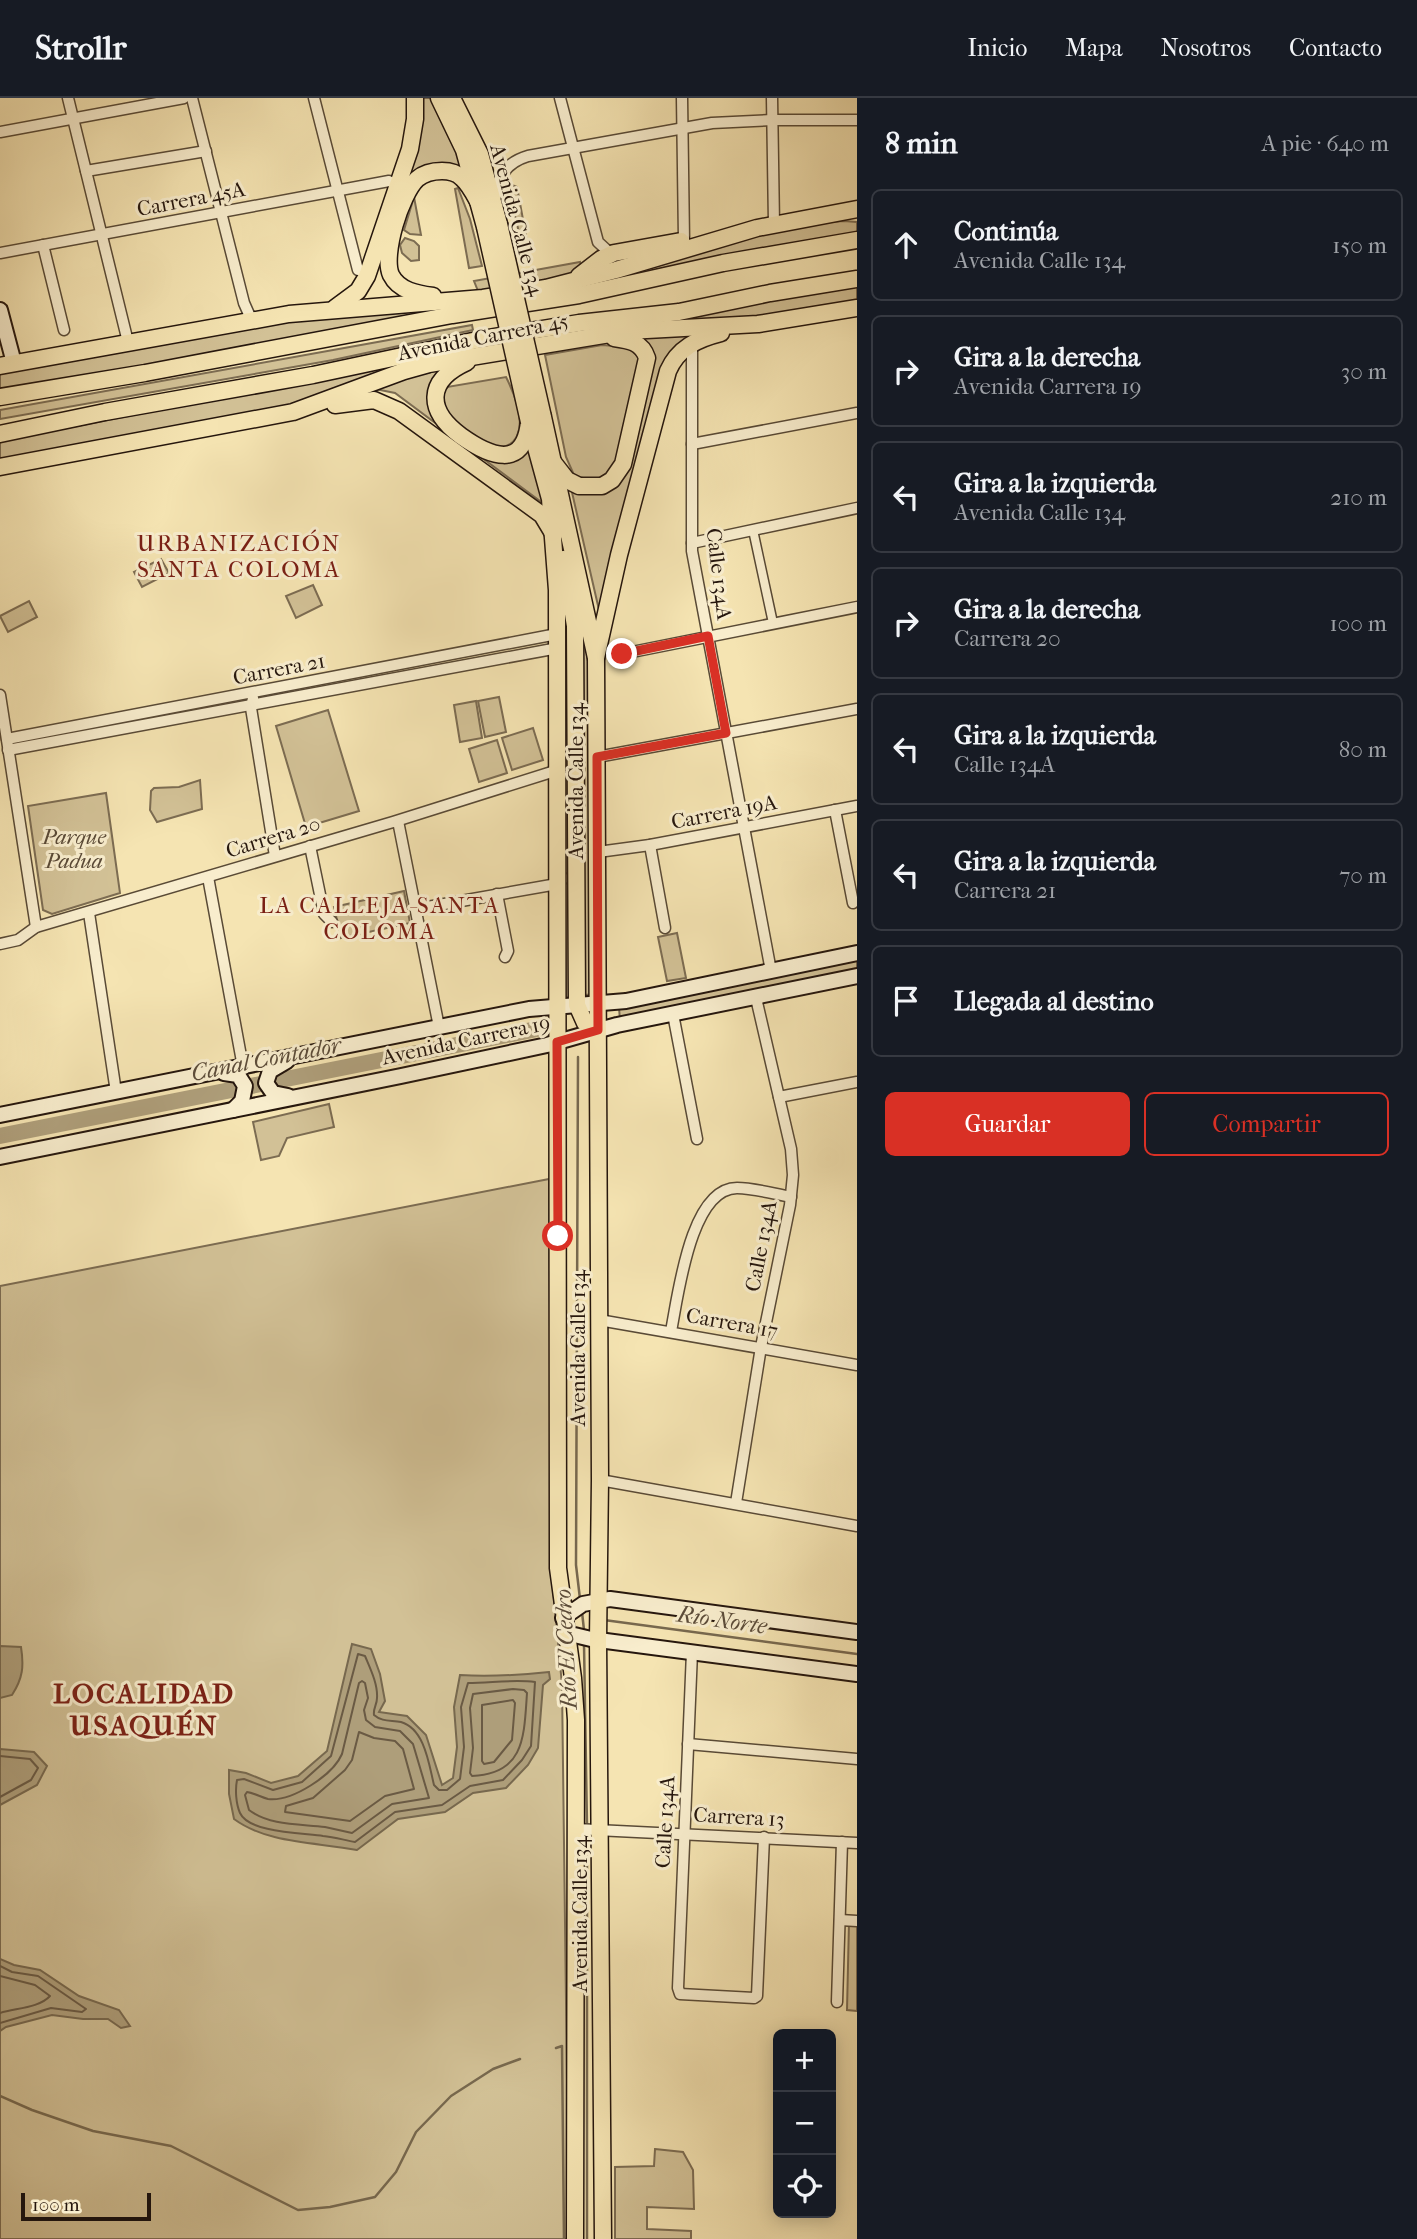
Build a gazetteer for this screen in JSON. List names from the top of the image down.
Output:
{
  "streets": {
    "main road": ["Avenida Calle 134", "Avenida Carrera 45", "Avenida Carrera 19"],
    "street": [
      "Carrera 45A",
      "Calle 134A",
      "Carrera 21",
      "Carrera 19A",
      "Carrera 20",
      "Carrera 17",
      "Carrera 13"
    ]
  },
  "crossings": [
    ["Avenida Calle 134", "Carrera 21"],
    ["Avenida Calle 134", "Carrera 19A"],
    ["Avenida Calle 134", "Carrera 20"],
    ["Avenida Calle 134", "Avenida Carrera 19"],
    ["Avenida Calle 134", "Carrera 17"],
    ["Avenida Calle 134", "Carrera 13"],
    ["Calle 134A", "Carrera 19A"],
    ["Calle 134A", "Avenida Carrera 19"],
    ["Calle 134A", "Carrera 17"],
    ["Calle 134A", "Carrera 13"]
  ],
  "districts": ["URBANIZACIÓN SANTA COLOMA", "LA CALLEJA-SANTA COLOMA", "LOCALIDAD USAQUÉN"],
  "water": ["Canal Contador", "Río Norte", "Río El Cedro"],
  "parks": ["Parque Padua"],
  "scale_bar": "100 m",
  "page": {
    "header": "Strollr",
    "nav": [
      "Inicio",
      "Mapa",
      "Nosotros",
      "Contacto"
    ],
    "heading": ["8 min", "A pie · 640 m"],
    "list": [
      ["Continúa", "Avenida Calle 134", "150 m"],
      ["Gira a la derecha", "Avenida Carrera 19", "30 m"],
      ["Gira a la izquierda", "Avenida Calle 134", "210 m"],
      ["Gira a la derecha", "Carrera 20", "100 m"],
      ["Gira a la izquierda", "Calle 134A", "80 m"],
      ["Gira a la izquierda", "Carrera 21", "70 m"],
      "Llegada al destino"
    ],
    "buttons": ["Guardar", "Compartir"],
    "map_buttons": ["+", "−"],
    "scale": "100 m"
  }
}
